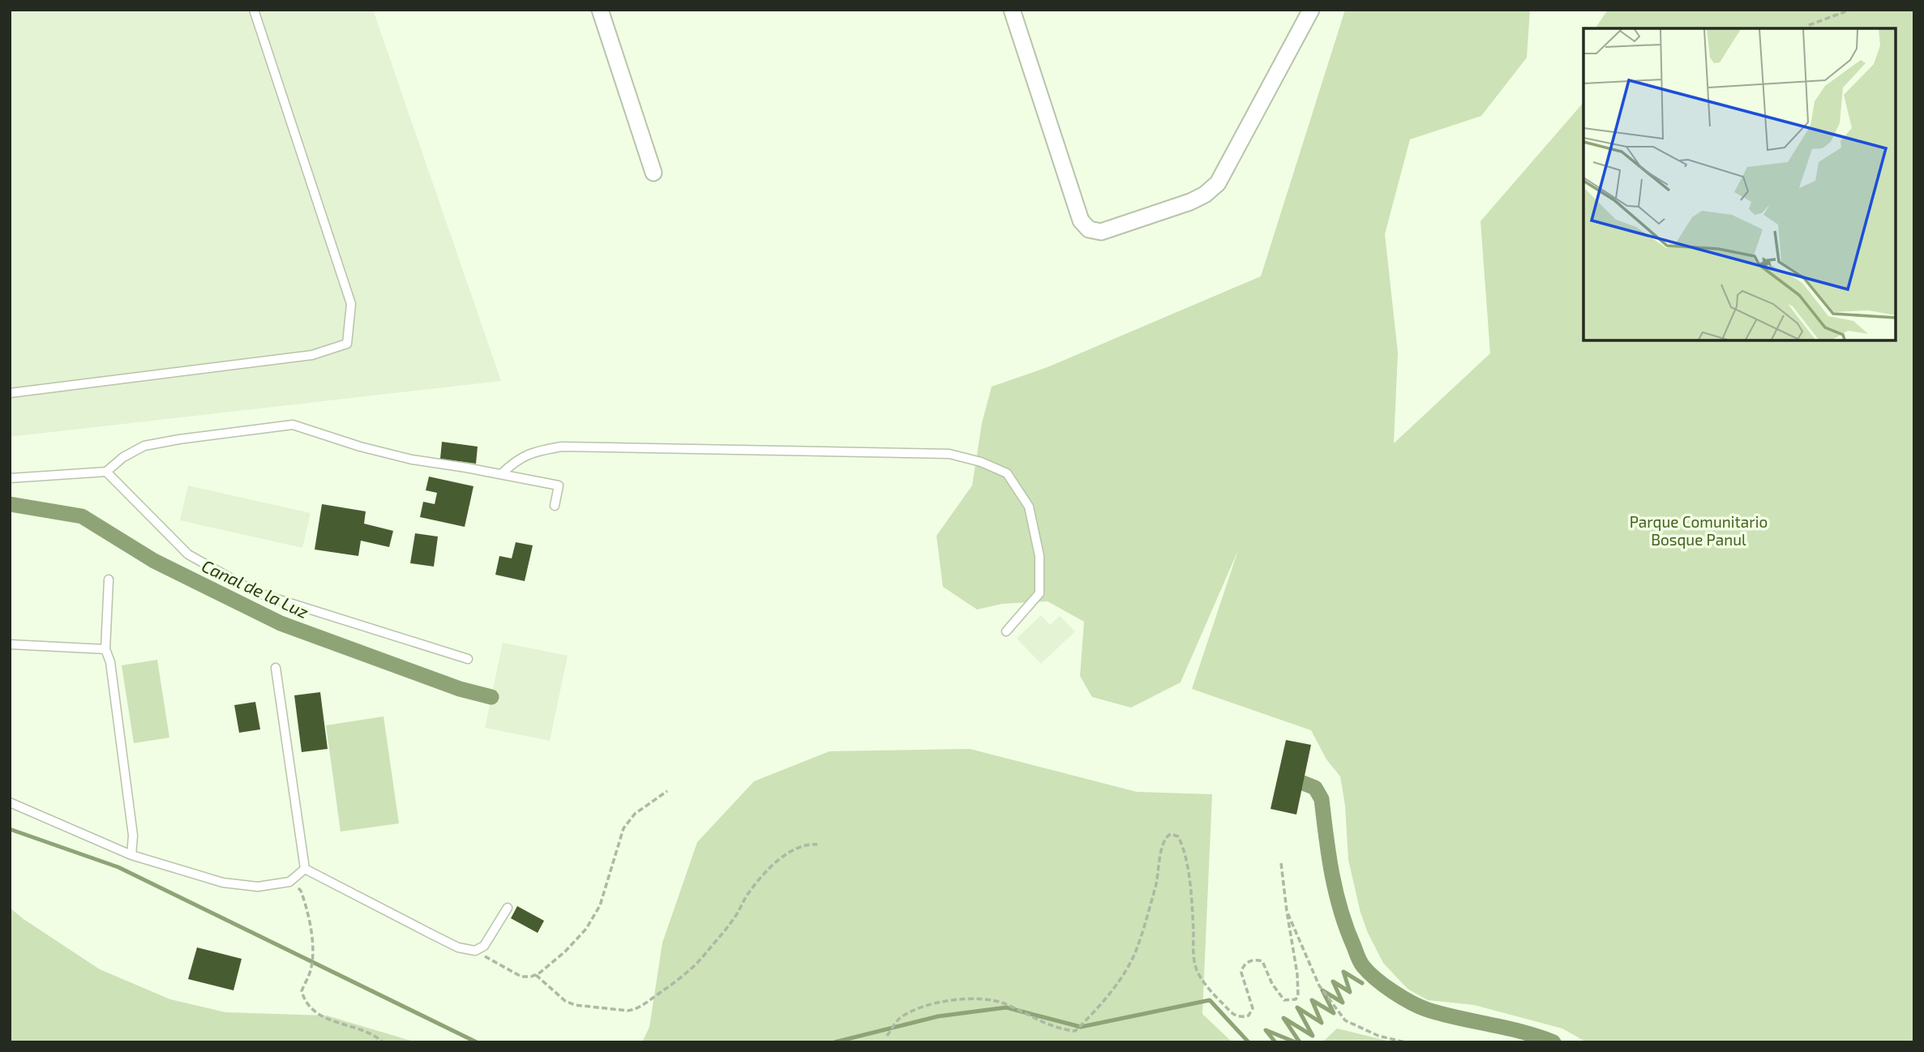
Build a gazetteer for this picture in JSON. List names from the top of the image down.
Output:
{
  "water": ["Canal de la Luz"],
  "parks": ["Parque Comunitario Bosque Panul"]
}
